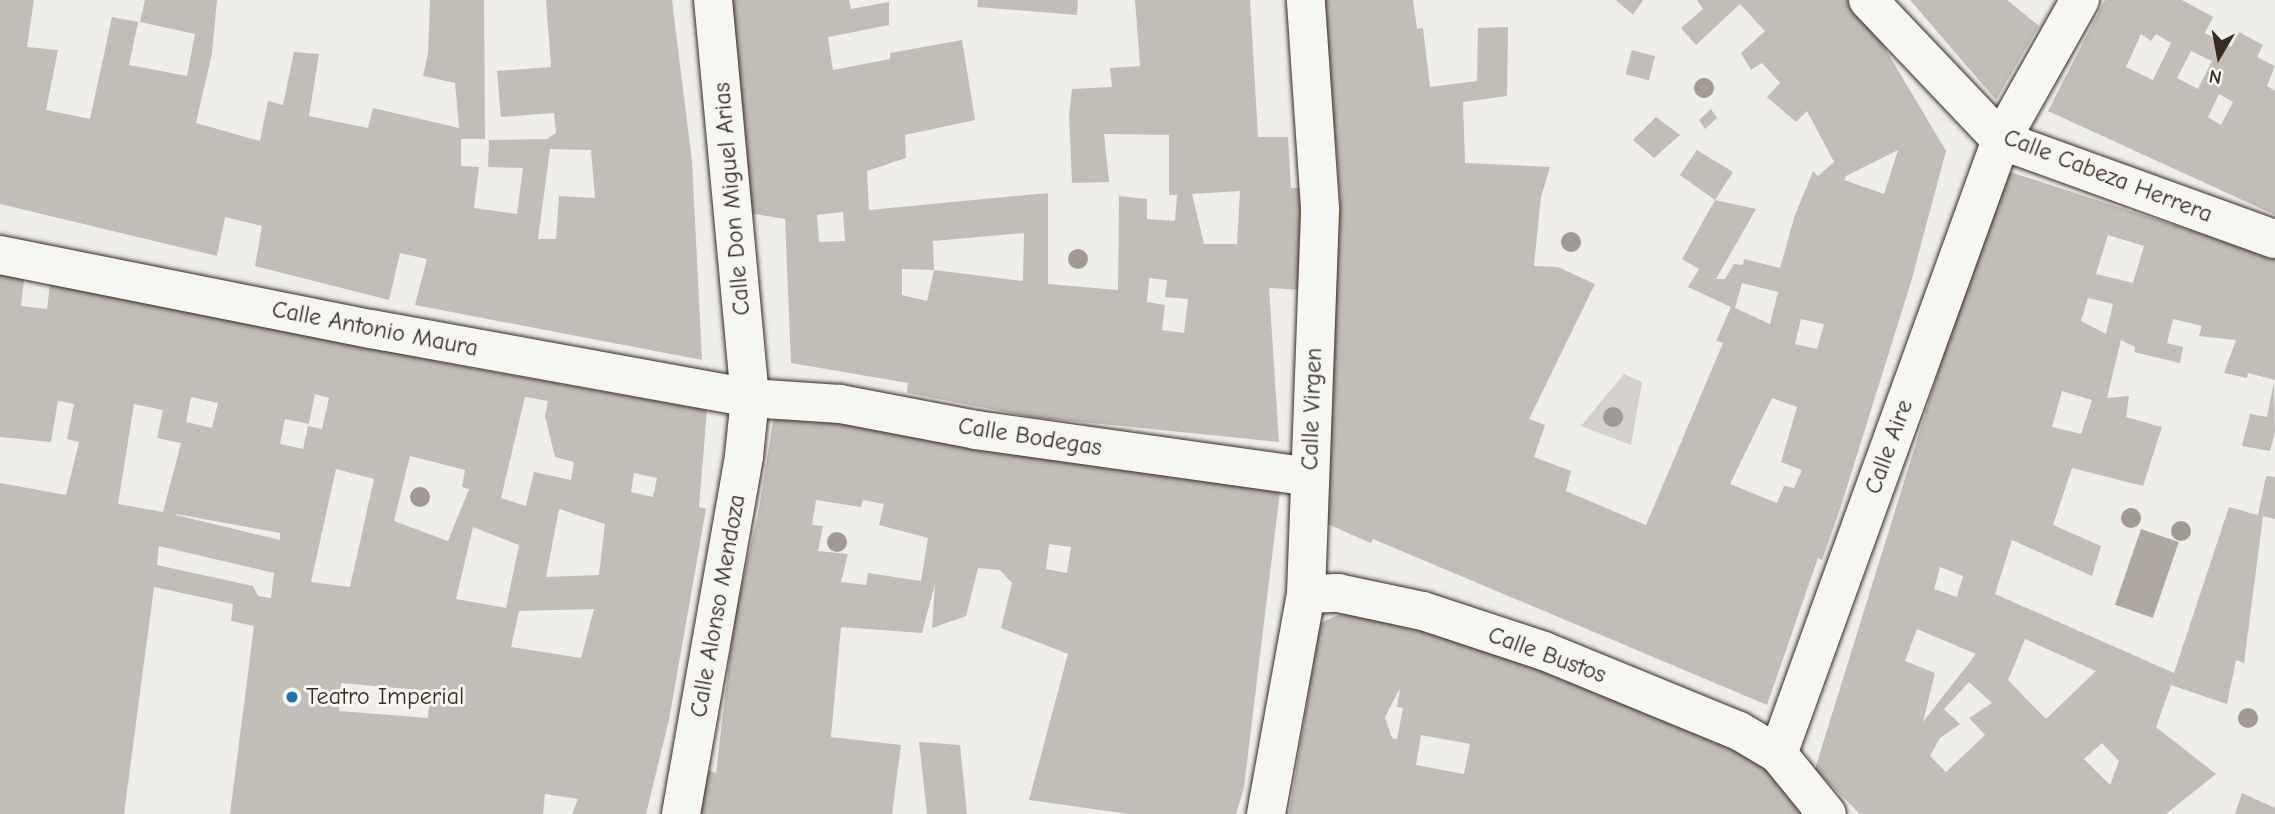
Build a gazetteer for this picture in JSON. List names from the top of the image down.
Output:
{
  "streets": {
    "street": [
      "Calle Cabeza Herrera",
      "Calle Don Miguel Arias",
      "Calle Antonio Maura",
      "Calle Virgen",
      "Calle Bodegas",
      "Calle Aire",
      "Calle Alonso Mendoza",
      "Calle Bustos"
    ]
  },
  "crossings": [
    ["Calle Cabeza Herrera", "Calle Aire"],
    ["Calle Don Miguel Arias", "Calle Antonio Maura"],
    ["Calle Don Miguel Arias", "Calle Bodegas"],
    ["Calle Don Miguel Arias", "Calle Alonso Mendoza"],
    ["Calle Antonio Maura", "Calle Bodegas"],
    ["Calle Antonio Maura", "Calle Alonso Mendoza"],
    ["Calle Virgen", "Calle Bodegas"],
    ["Calle Virgen", "Calle Bustos"],
    ["Calle Bodegas", "Calle Alonso Mendoza"],
    ["Calle Aire", "Calle Bustos"]
  ],
  "places": ["Teatro Imperial"],
  "north": "bottom"
}
